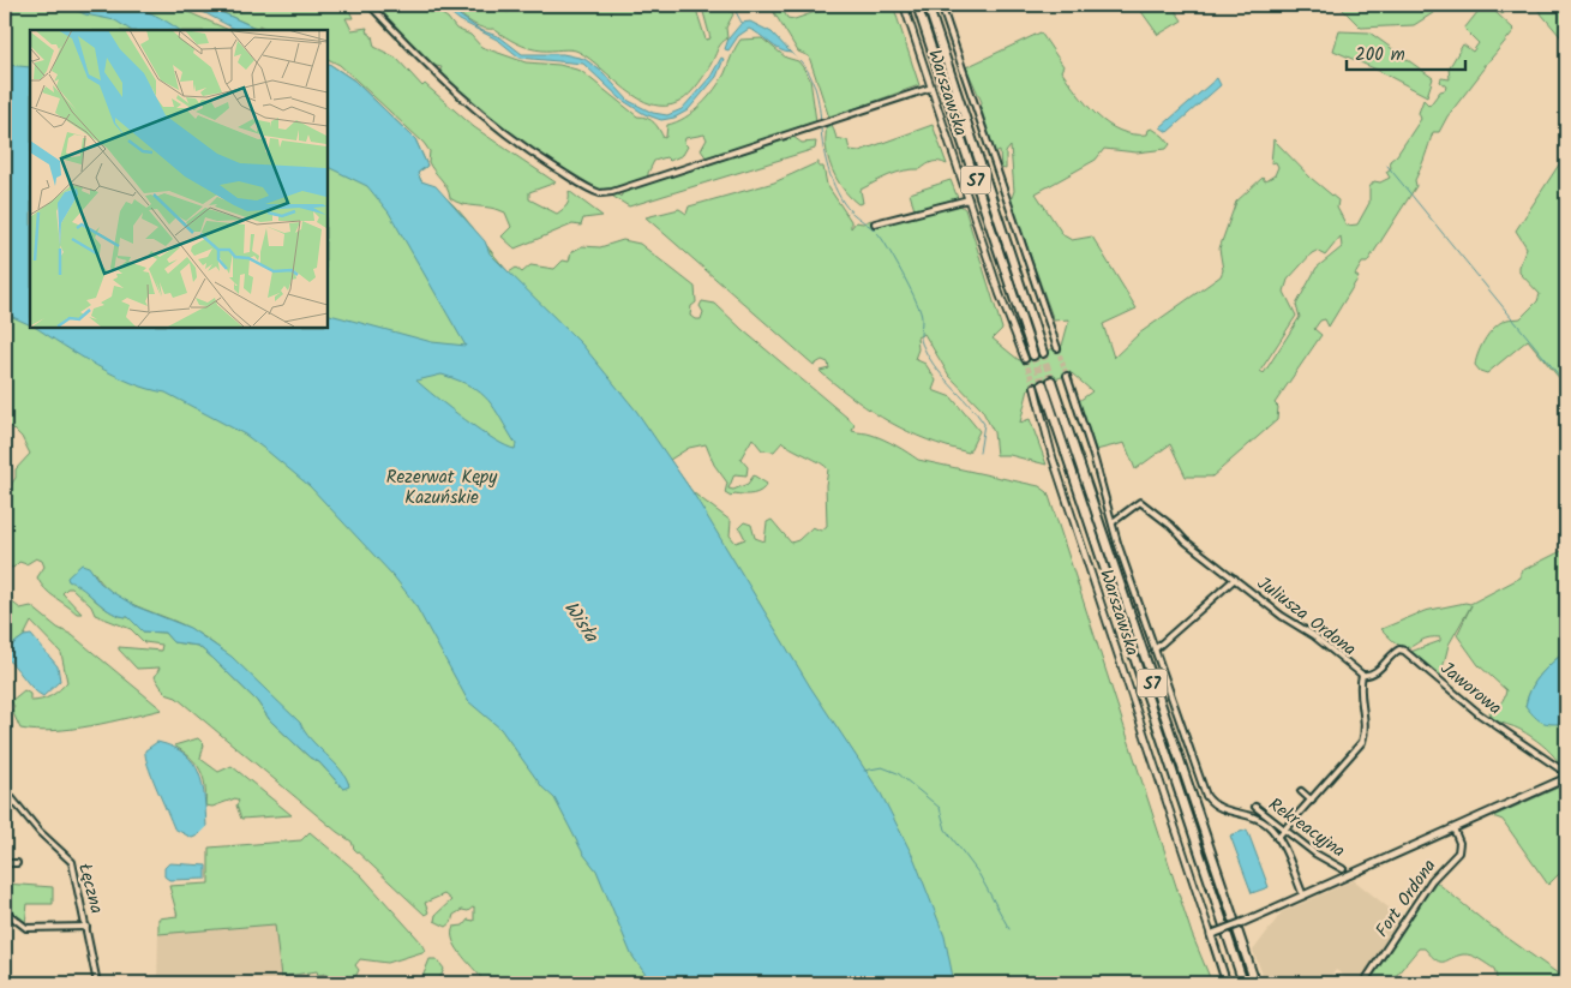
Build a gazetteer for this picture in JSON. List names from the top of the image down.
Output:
{
  "streets": {
    "highway": ["S7"],
    "main road": ["Warszawska"],
    "street": [
      "Juliusza Ordona",
      "Jaworowa",
      "Rekreacyjna",
      "Łęczna",
      "Fort Ordona"
    ]
  },
  "crossings": [
    ["Juliusza Ordona", "Jaworowa"],
    ["Juliusza Ordona", "Rekreacyjna"]
  ],
  "water": ["Wisła"],
  "parks": ["Rezerwat Kępy Kazuńskie"],
  "scale_bar": "200 m"
}
